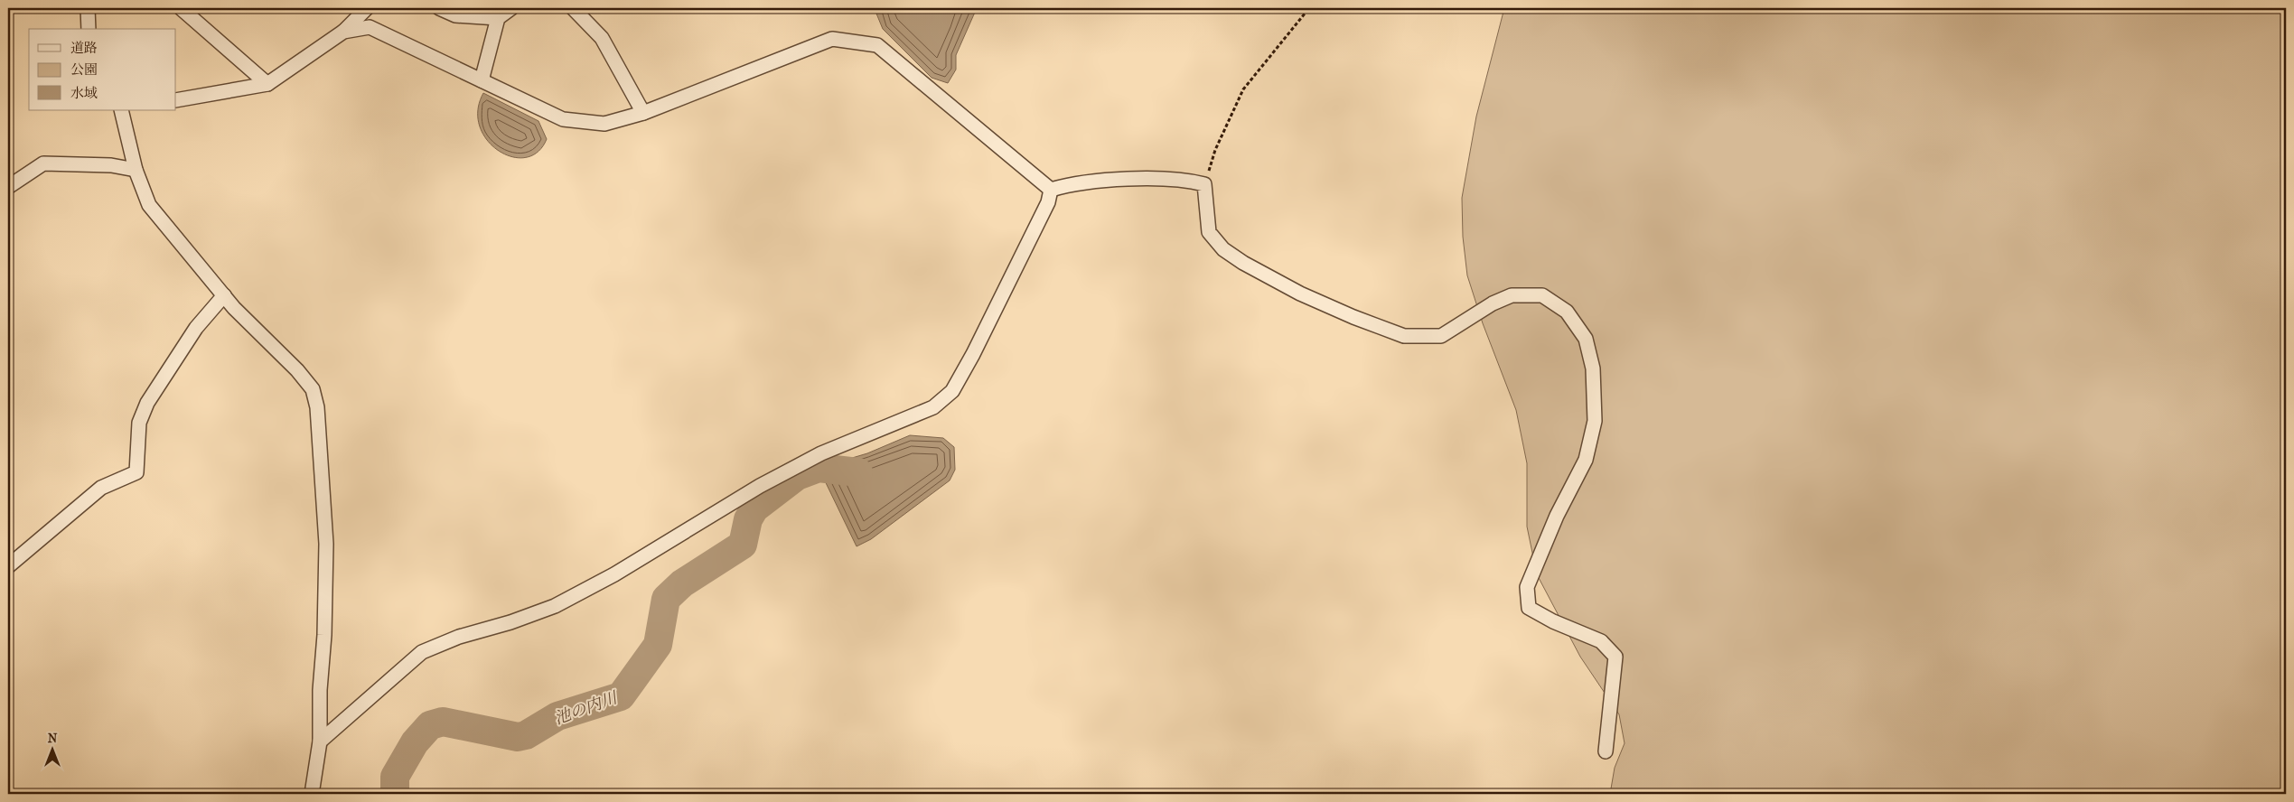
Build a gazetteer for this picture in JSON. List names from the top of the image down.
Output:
{
  "water": ["池の内川"],
  "legend": ["道路", "公園", "水域"],
  "north": "top"
}
